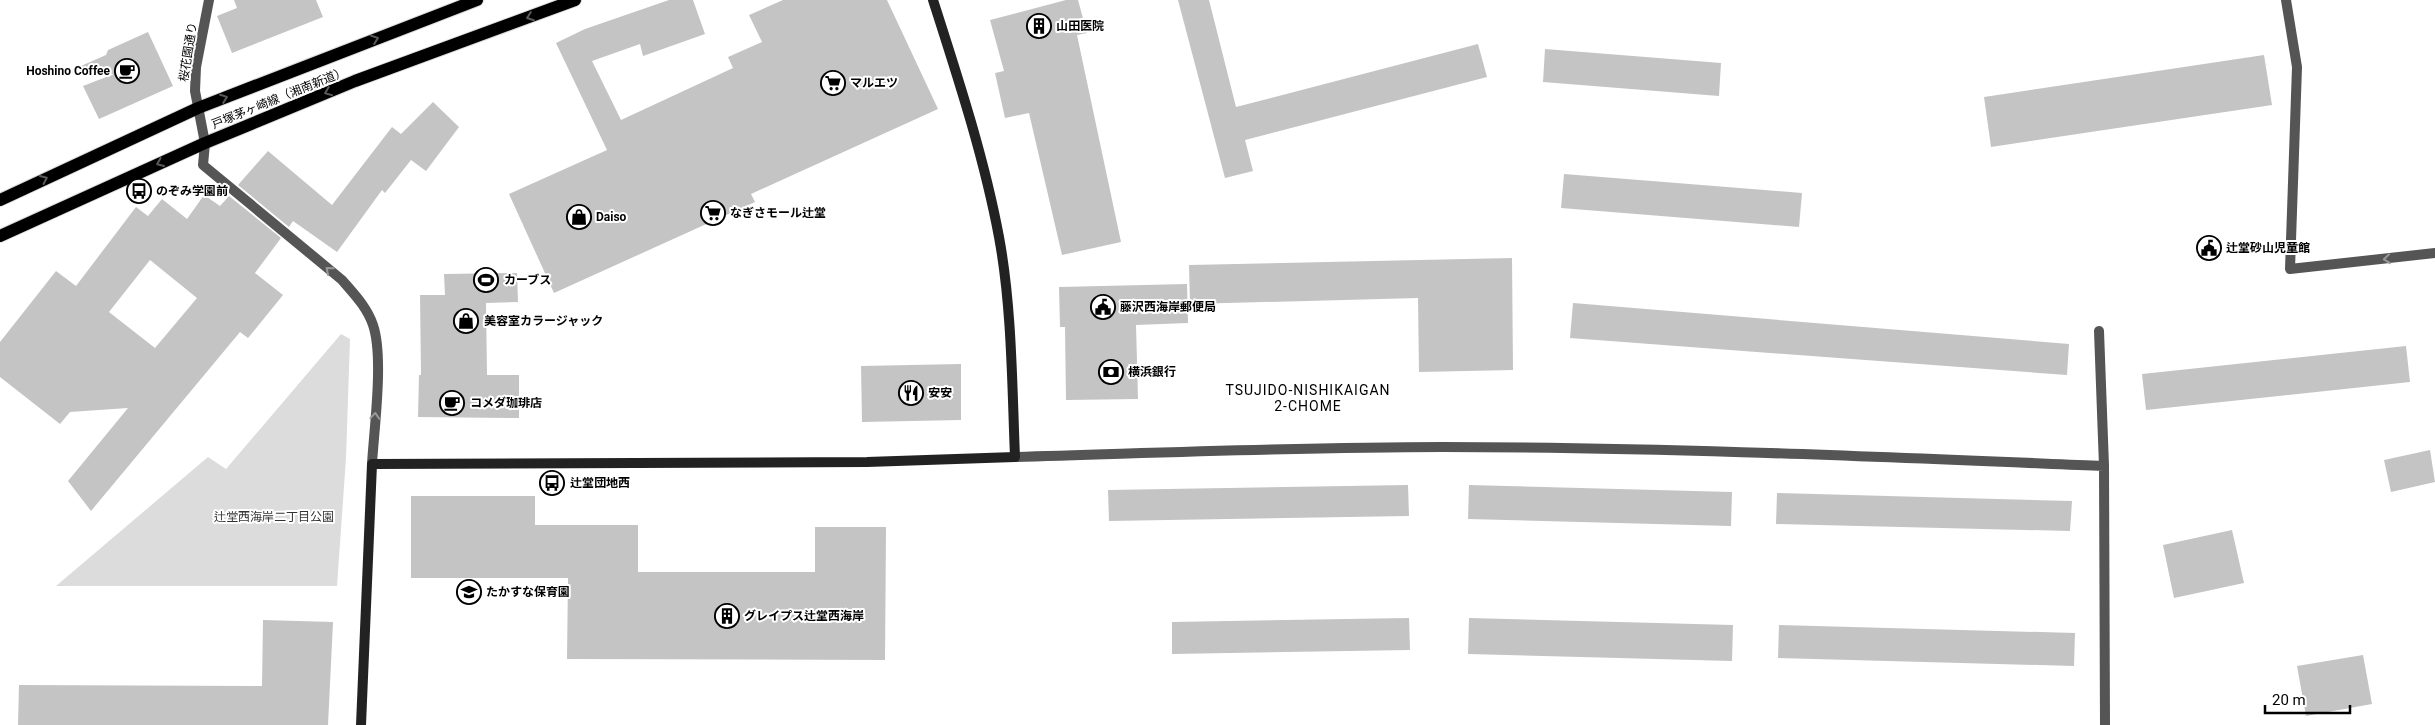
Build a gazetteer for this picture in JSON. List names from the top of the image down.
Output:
{
  "streets": {
    "main road": ["戸塚茅ヶ崎線（湘南新道）"],
    "street": ["桜花園通り"]
  },
  "crossings": [
    ["桜花園通り", "戸塚茅ヶ崎線（湘南新道）"]
  ],
  "one_way": ["桜花園通り"],
  "districts": ["TSUJIDO-NISHIKAIGAN 2-CHOME"],
  "parks": ["辻堂西海岸二丁目公園"],
  "places": {
    "building": ["山田医院", "グレイプス辻堂西海岸"],
    "cafe": ["Hoshino Coffee", "コメダ珈琲店"],
    "supermarket": ["マルエツ", "なぎさモール辻堂"],
    "bus stop": ["のぞみ学園前", "辻堂団地西"],
    "shop": ["Daiso", "美容室カラージャック"],
    "public building": ["辻堂砂山児童館", "藤沢西海岸郵便局"],
    "sports": ["カーブス"],
    "bank": ["横浜銀行"],
    "restaurant": ["安安"],
    "school or university": ["たかすな保育園"]
  },
  "scale_bar": "20 m"
}
